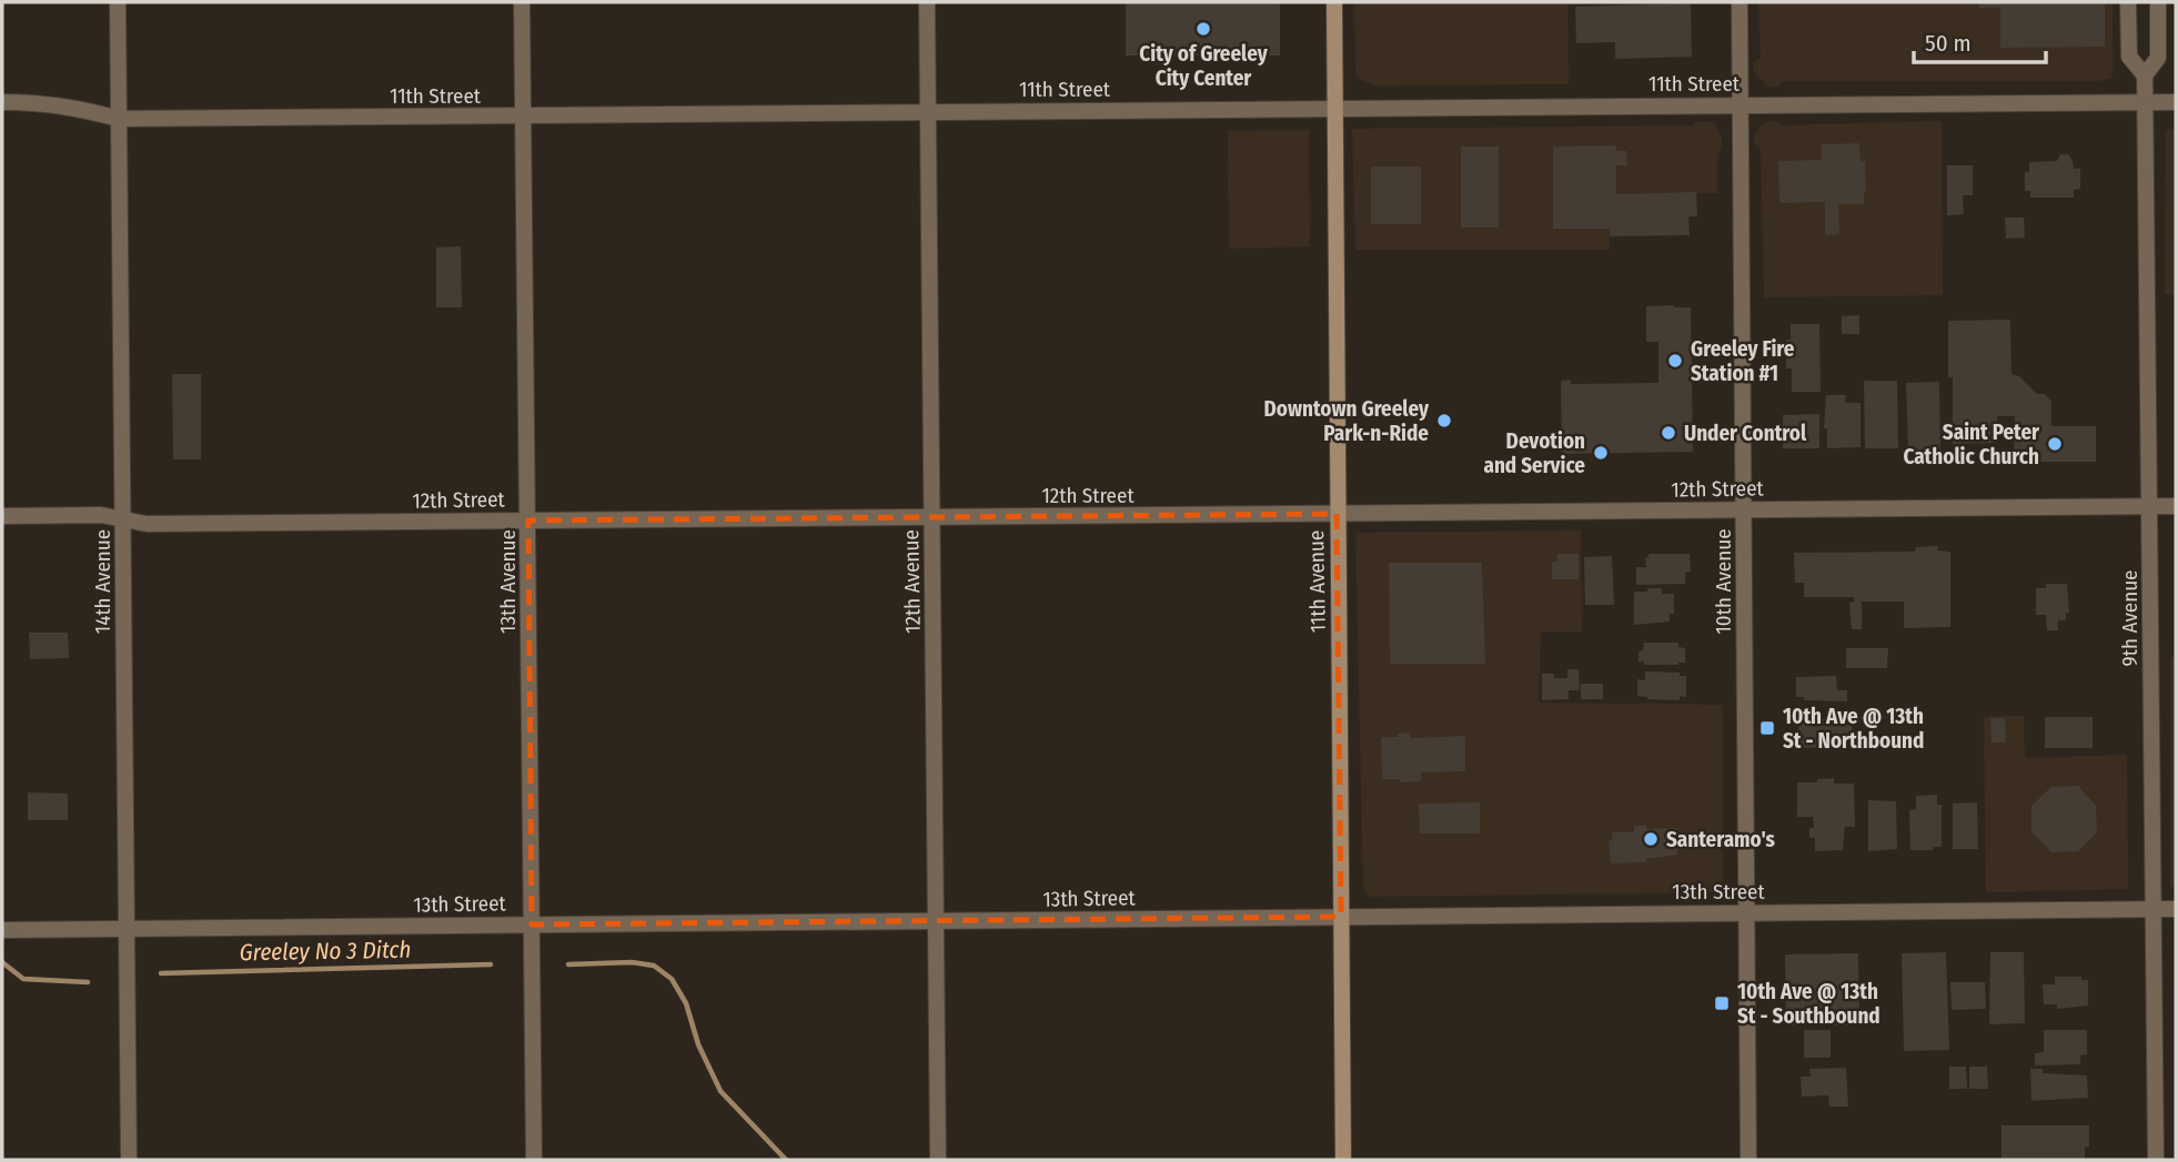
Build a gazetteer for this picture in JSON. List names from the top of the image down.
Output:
{
  "streets": {
    "main road": ["11th Avenue"],
    "street": [
      "11th Street",
      "12th Street",
      "14th Avenue",
      "13th Avenue",
      "12th Avenue",
      "10th Avenue",
      "9th Avenue",
      "13th Street"
    ]
  },
  "crossings": [
    ["11th Street", "14th Avenue"],
    ["11th Street", "13th Avenue"],
    ["11th Street", "12th Avenue"],
    ["11th Street", "11th Avenue"],
    ["11th Street", "10th Avenue"],
    ["11th Street", "9th Avenue"],
    ["12th Street", "14th Avenue"],
    ["12th Street", "13th Avenue"],
    ["12th Street", "12th Avenue"],
    ["12th Street", "11th Avenue"],
    ["12th Street", "10th Avenue"],
    ["12th Street", "9th Avenue"],
    ["14th Avenue", "13th Street"],
    ["13th Avenue", "13th Street"],
    ["12th Avenue", "13th Street"],
    ["11th Avenue", "13th Street"],
    ["10th Avenue", "13th Street"],
    ["9th Avenue", "13th Street"]
  ],
  "water": ["Greeley No 3 Ditch"],
  "places": {
    "other": [
      "City of Greeley City Center",
      "Greeley Fire Station #1",
      "Downtown Greeley Park-n-Ride",
      "Under Control",
      "Saint Peter Catholic Church",
      "Devotion and Service",
      "Santeramo's"
    ],
    "transit": ["10th Ave @ 13th St - Northbound", "10th Ave @ 13th St - Southbound"]
  },
  "scale_bar": "50 m"
}
